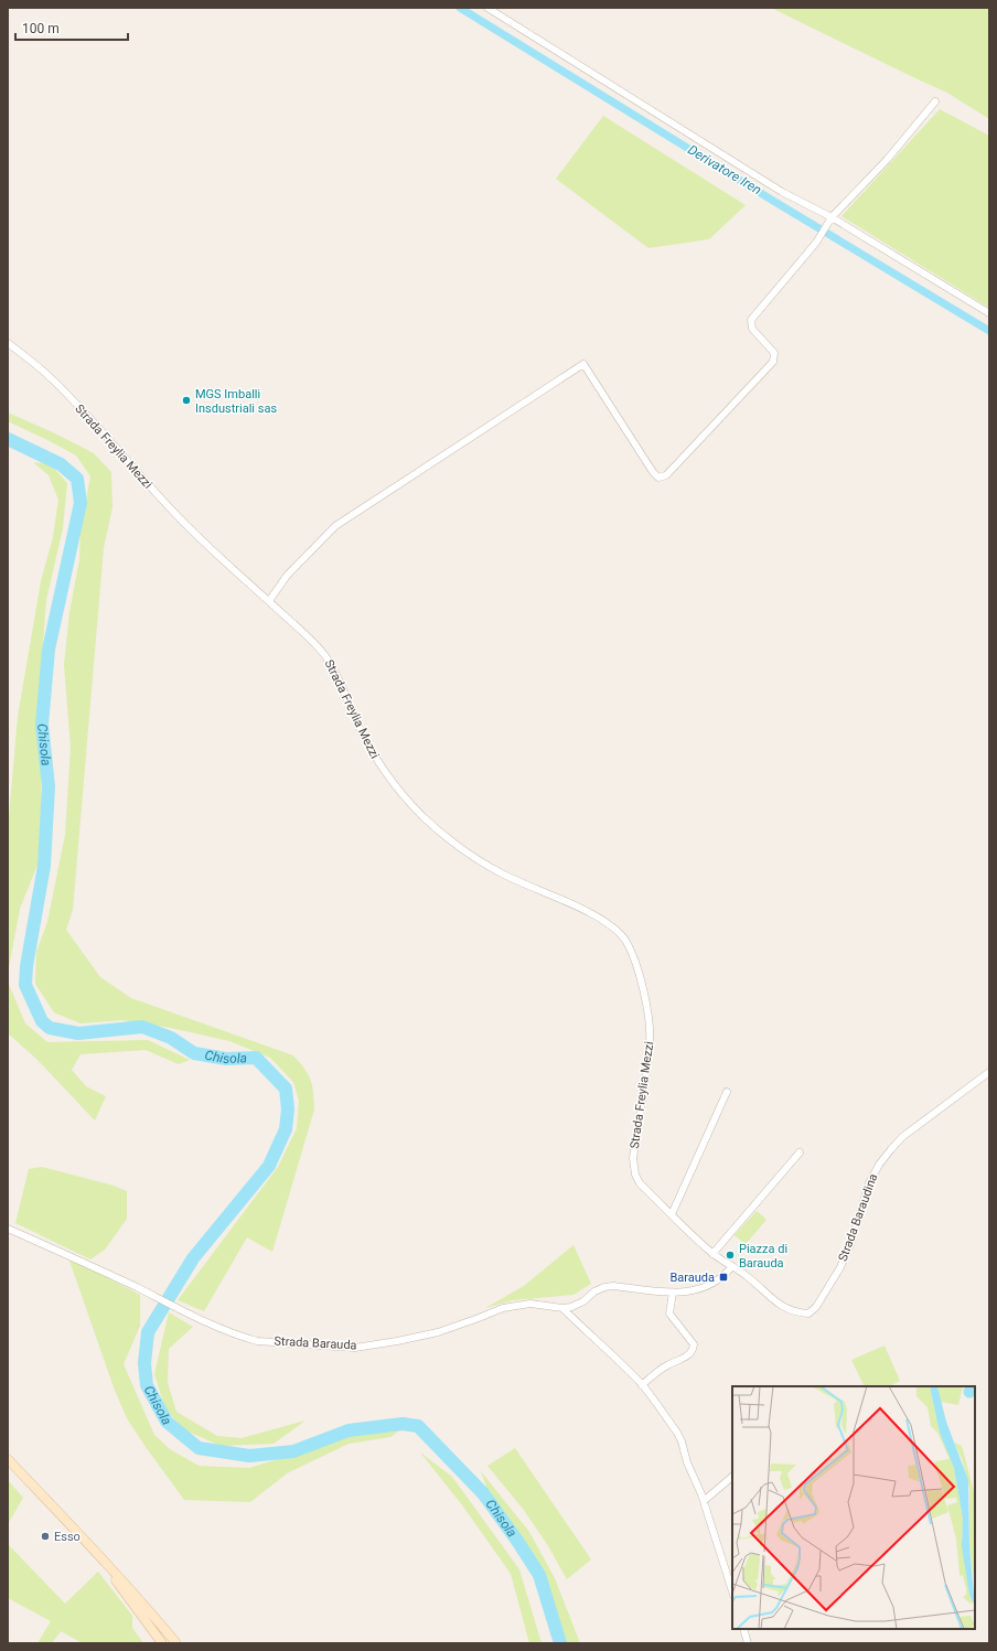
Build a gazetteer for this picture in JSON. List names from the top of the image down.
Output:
{
  "streets": {
    "street": ["Strada Freylia Mezzi", "Strada Baraudina", "Strada Barauda"]
  },
  "crossings": [
    ["Strada Freylia Mezzi", "Strada Baraudina"],
    ["Strada Freylia Mezzi", "Strada Barauda"],
    ["Strada Baraudina", "Strada Barauda"]
  ],
  "water": ["Derivatore Iren", "Chisola"],
  "places": {
    "other": ["MGS Imballi Insdustriali sas", "Piazza di Barauda", "Esso"],
    "transit": ["Barauda"]
  },
  "scale_bar": "100 m"
}
